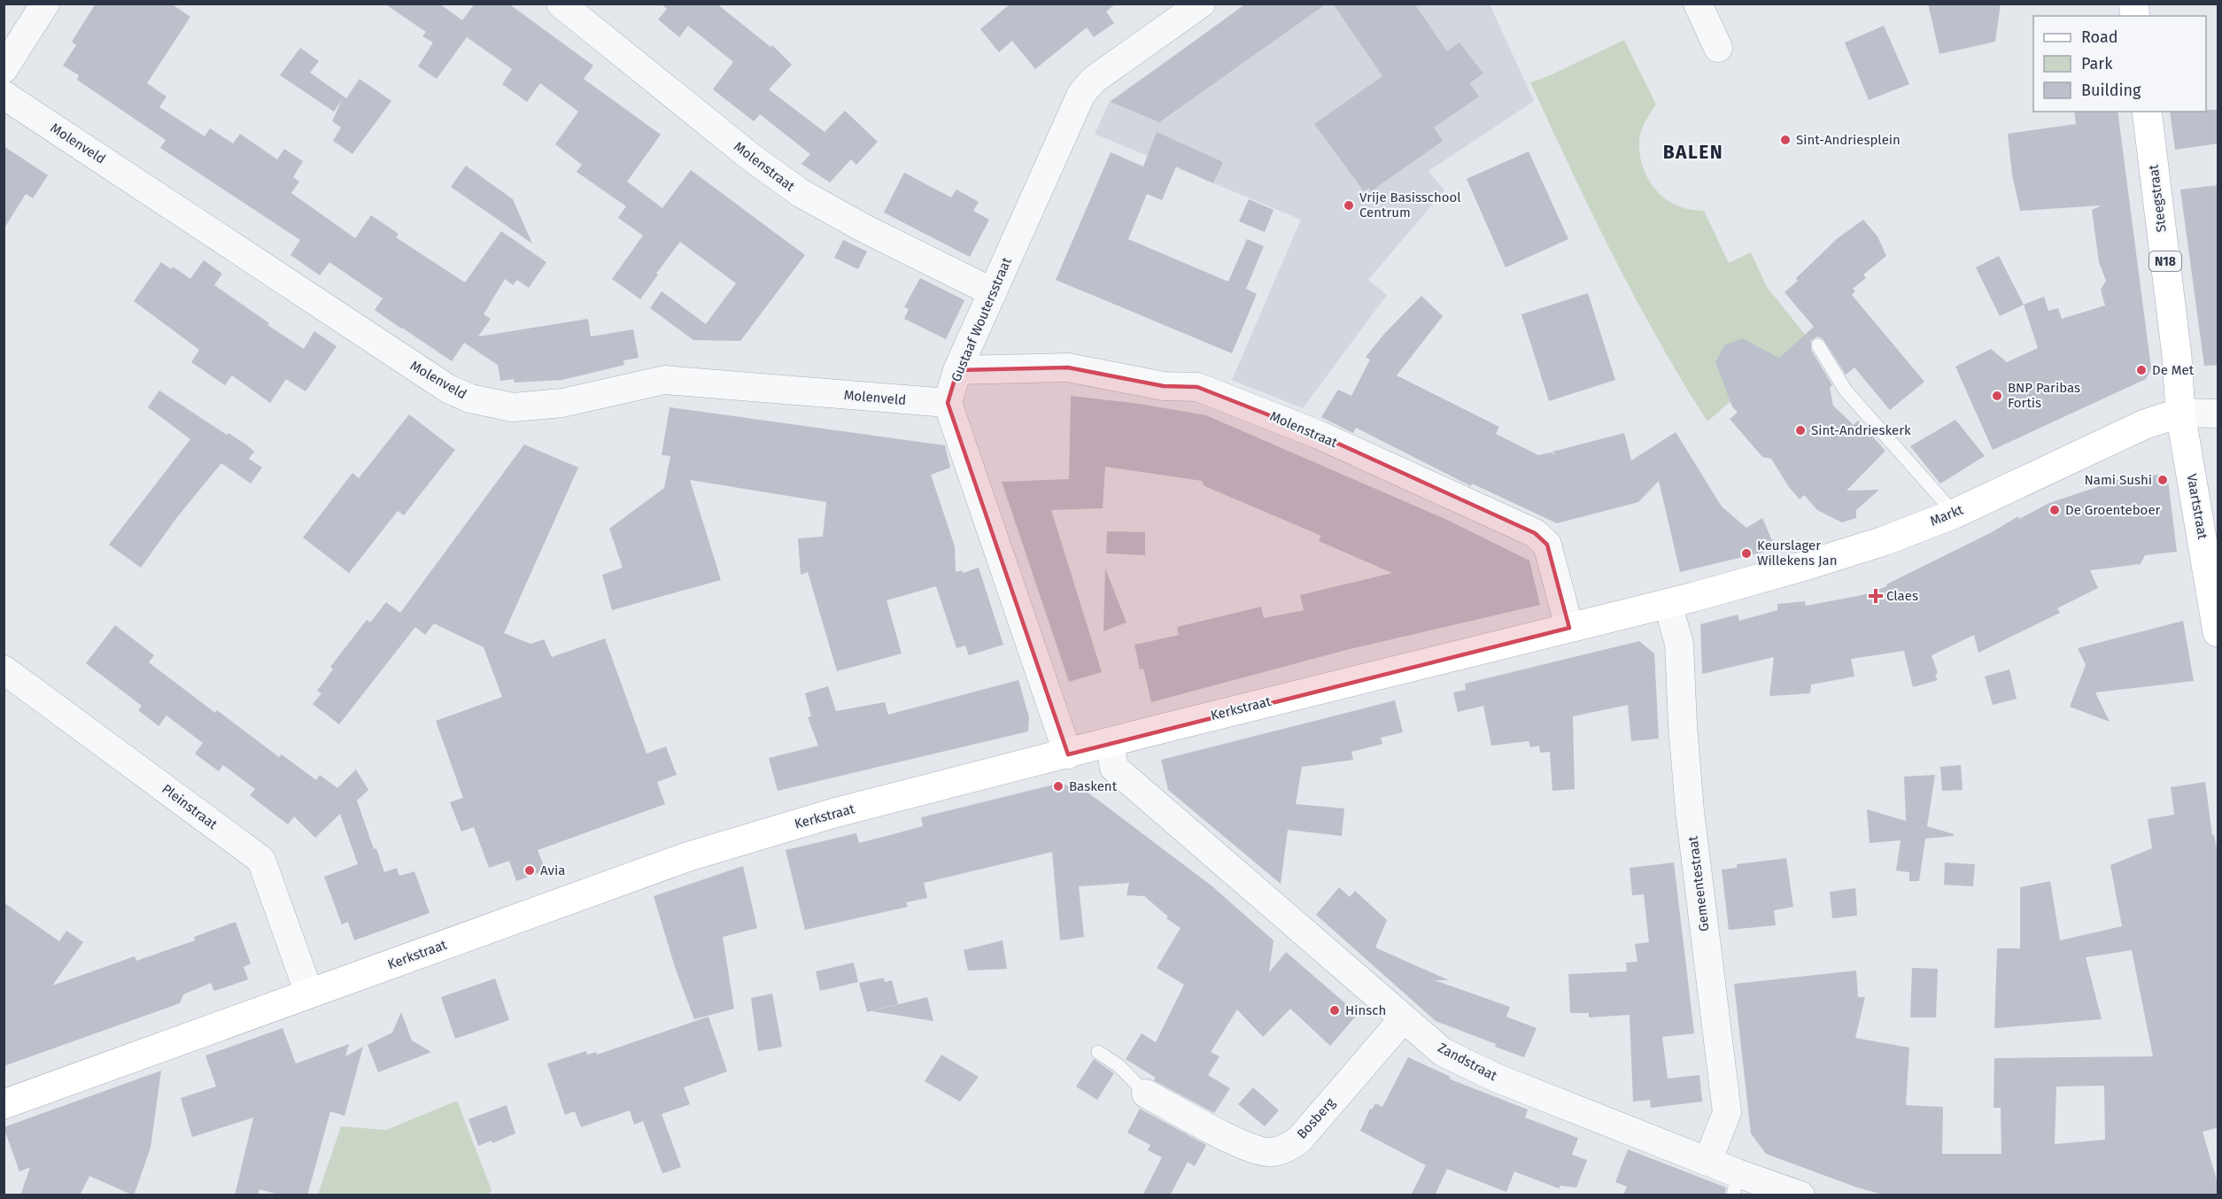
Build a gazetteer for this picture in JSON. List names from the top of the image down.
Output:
{
  "streets": {
    "main road": [
      "Steegstraat",
      "N18",
      "Vaartstraat",
      "Markt",
      "Kerkstraat"
    ],
    "street": [
      "Molenveld",
      "Molenstraat",
      "Gustaaf Woutersstraat",
      "Pleinstraat",
      "Gemeentestraat",
      "Zandstraat",
      "Bosberg"
    ]
  },
  "crossings": [
    ["Molenveld", "Gustaaf Woutersstraat"],
    ["Molenstraat", "Gustaaf Woutersstraat"],
    ["Molenstraat", "Kerkstraat"],
    ["Steegstraat", "Vaartstraat"],
    ["Steegstraat", "Markt"],
    ["Vaartstraat", "Markt"],
    ["Markt", "Kerkstraat"],
    ["Markt", "Gemeentestraat"],
    ["Kerkstraat", "Pleinstraat"],
    ["Kerkstraat", "Gemeentestraat"],
    ["Kerkstraat", "Zandstraat"],
    ["Gemeentestraat", "Zandstraat"],
    ["Zandstraat", "Bosberg"]
  ],
  "districts": ["BALEN"],
  "places": {
    "other": [
      "Sint-Andriesplein",
      "Vrije Basisschool Centrum",
      "De Met",
      "BNP Paribas Fortis",
      "Sint-Andrieskerk",
      "Nami Sushi",
      "De Groenteboer",
      "Keurslager Willekens Jan",
      "Baskent",
      "Avia",
      "Hinsch"
    ],
    "health": ["Claes"]
  },
  "legend": ["Road", "Park", "Building"]
}
